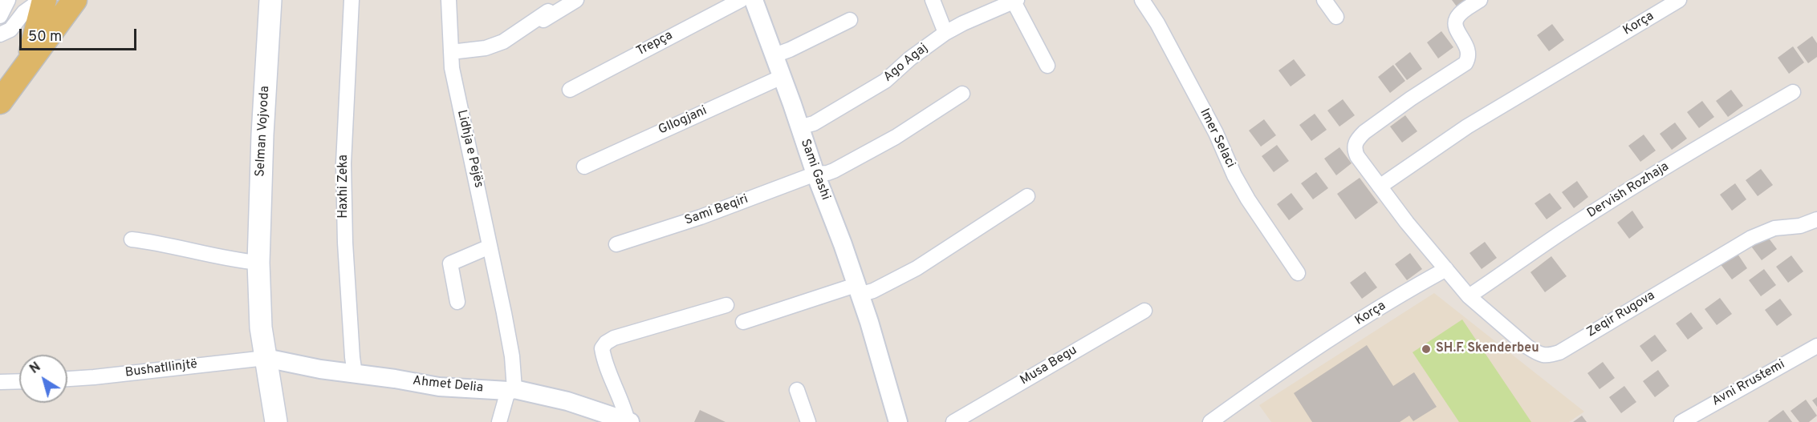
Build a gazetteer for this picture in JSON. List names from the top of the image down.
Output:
{
  "streets": {
    "main road": ["Selman Vojvoda"],
    "street": [
      "Korça",
      "Trepça",
      "Ago Agaj",
      "Gllogjani",
      "Imer Selaci",
      "Lidhja e Pejës",
      "Sami Gashi",
      "Haxhi Zeka",
      "Dervish Rozhaja",
      "Sami Beqiri",
      "Zeqir Rugova",
      "Musa Begu",
      "Bushatllinjtë",
      "Avni Rrustemi",
      "Ahmet Delia"
    ]
  },
  "crossings": [
    ["Korça", "Zeqir Rugova"],
    ["Ago Agaj", "Sami Gashi"],
    ["Gllogjani", "Sami Gashi"],
    ["Selman Vojvoda", "Bushatllinjtë"],
    ["Selman Vojvoda", "Ahmet Delia"],
    ["Lidhja e Pejës", "Ahmet Delia"],
    ["Sami Gashi", "Sami Beqiri"],
    ["Haxhi Zeka", "Ahmet Delia"],
    ["Dervish Rozhaja", "Zeqir Rugova"],
    ["Bushatllinjtë", "Ahmet Delia"]
  ],
  "places": ["SH.F. Skenderbeu"],
  "scale_bar": "50 m",
  "north": "top left"
}
